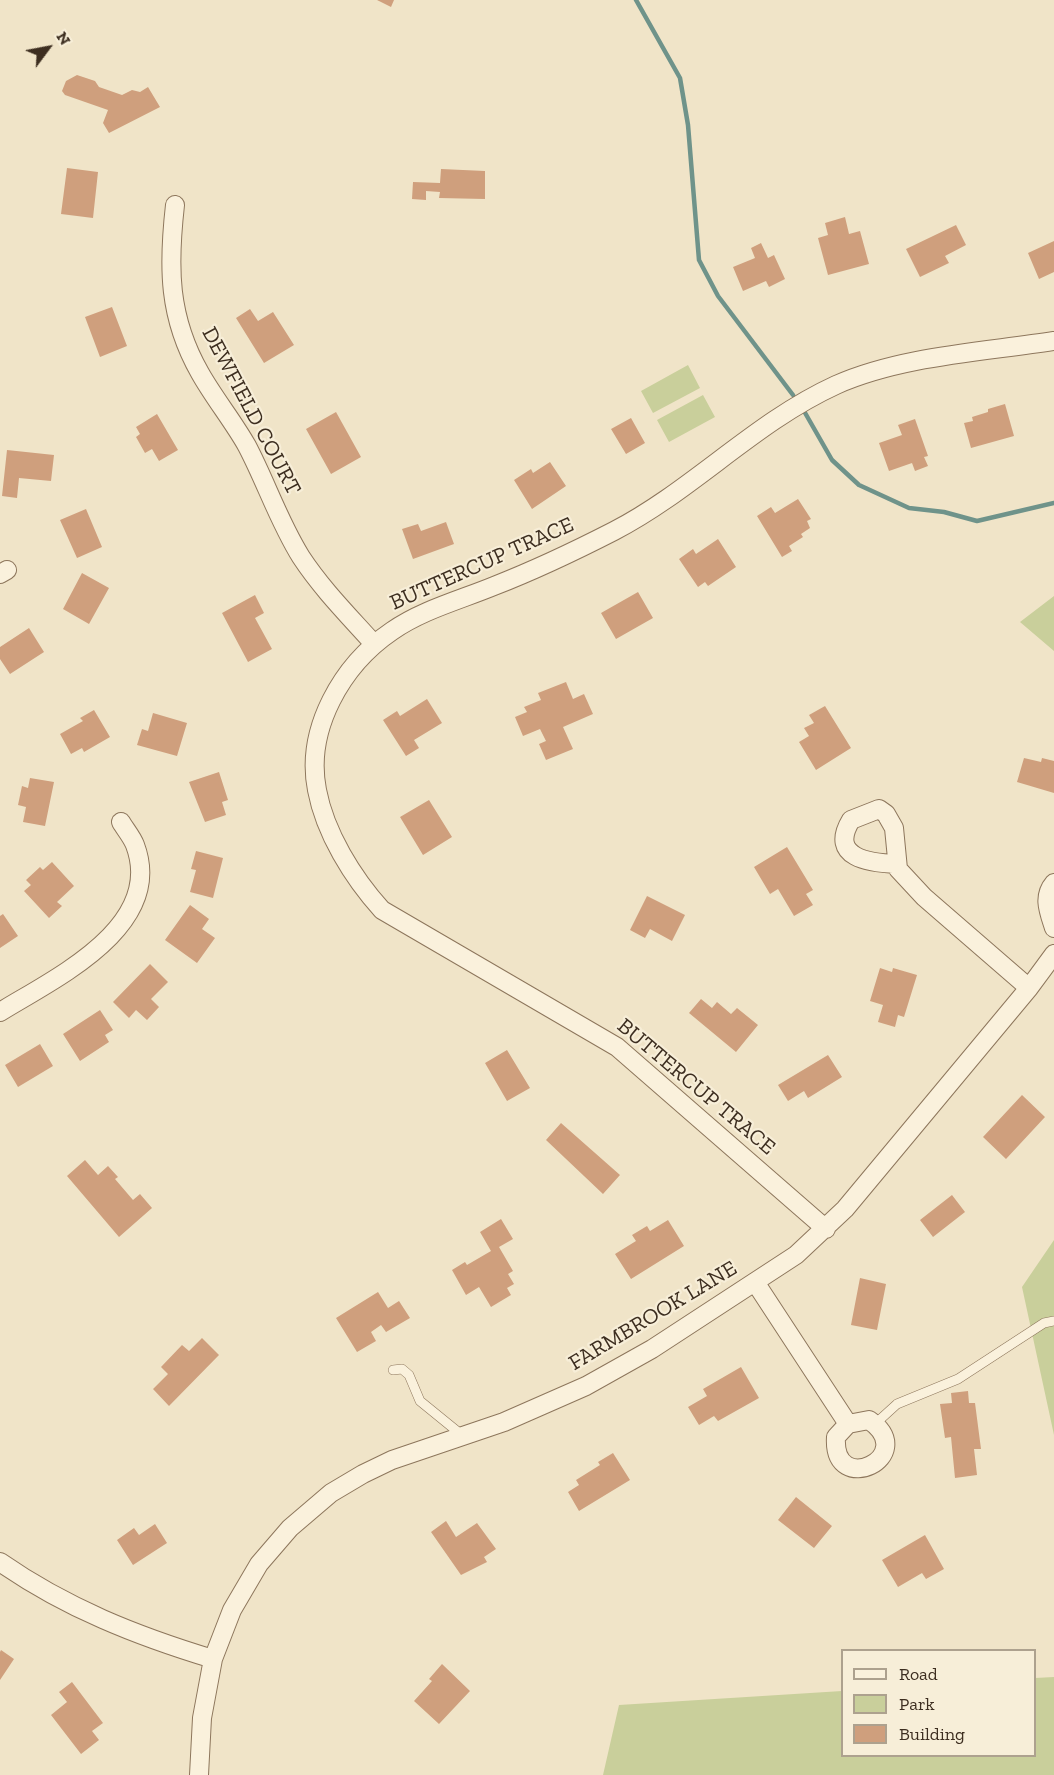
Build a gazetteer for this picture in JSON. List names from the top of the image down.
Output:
{
  "streets": {
    "street": ["DEWFIELD COURT", "BUTTERCUP TRACE", "FARMBROOK LANE"]
  },
  "crossings": [
    ["DEWFIELD COURT", "BUTTERCUP TRACE"],
    ["BUTTERCUP TRACE", "FARMBROOK LANE"]
  ],
  "legend": ["Road", "Park", "Building"],
  "north": "top right"
}
